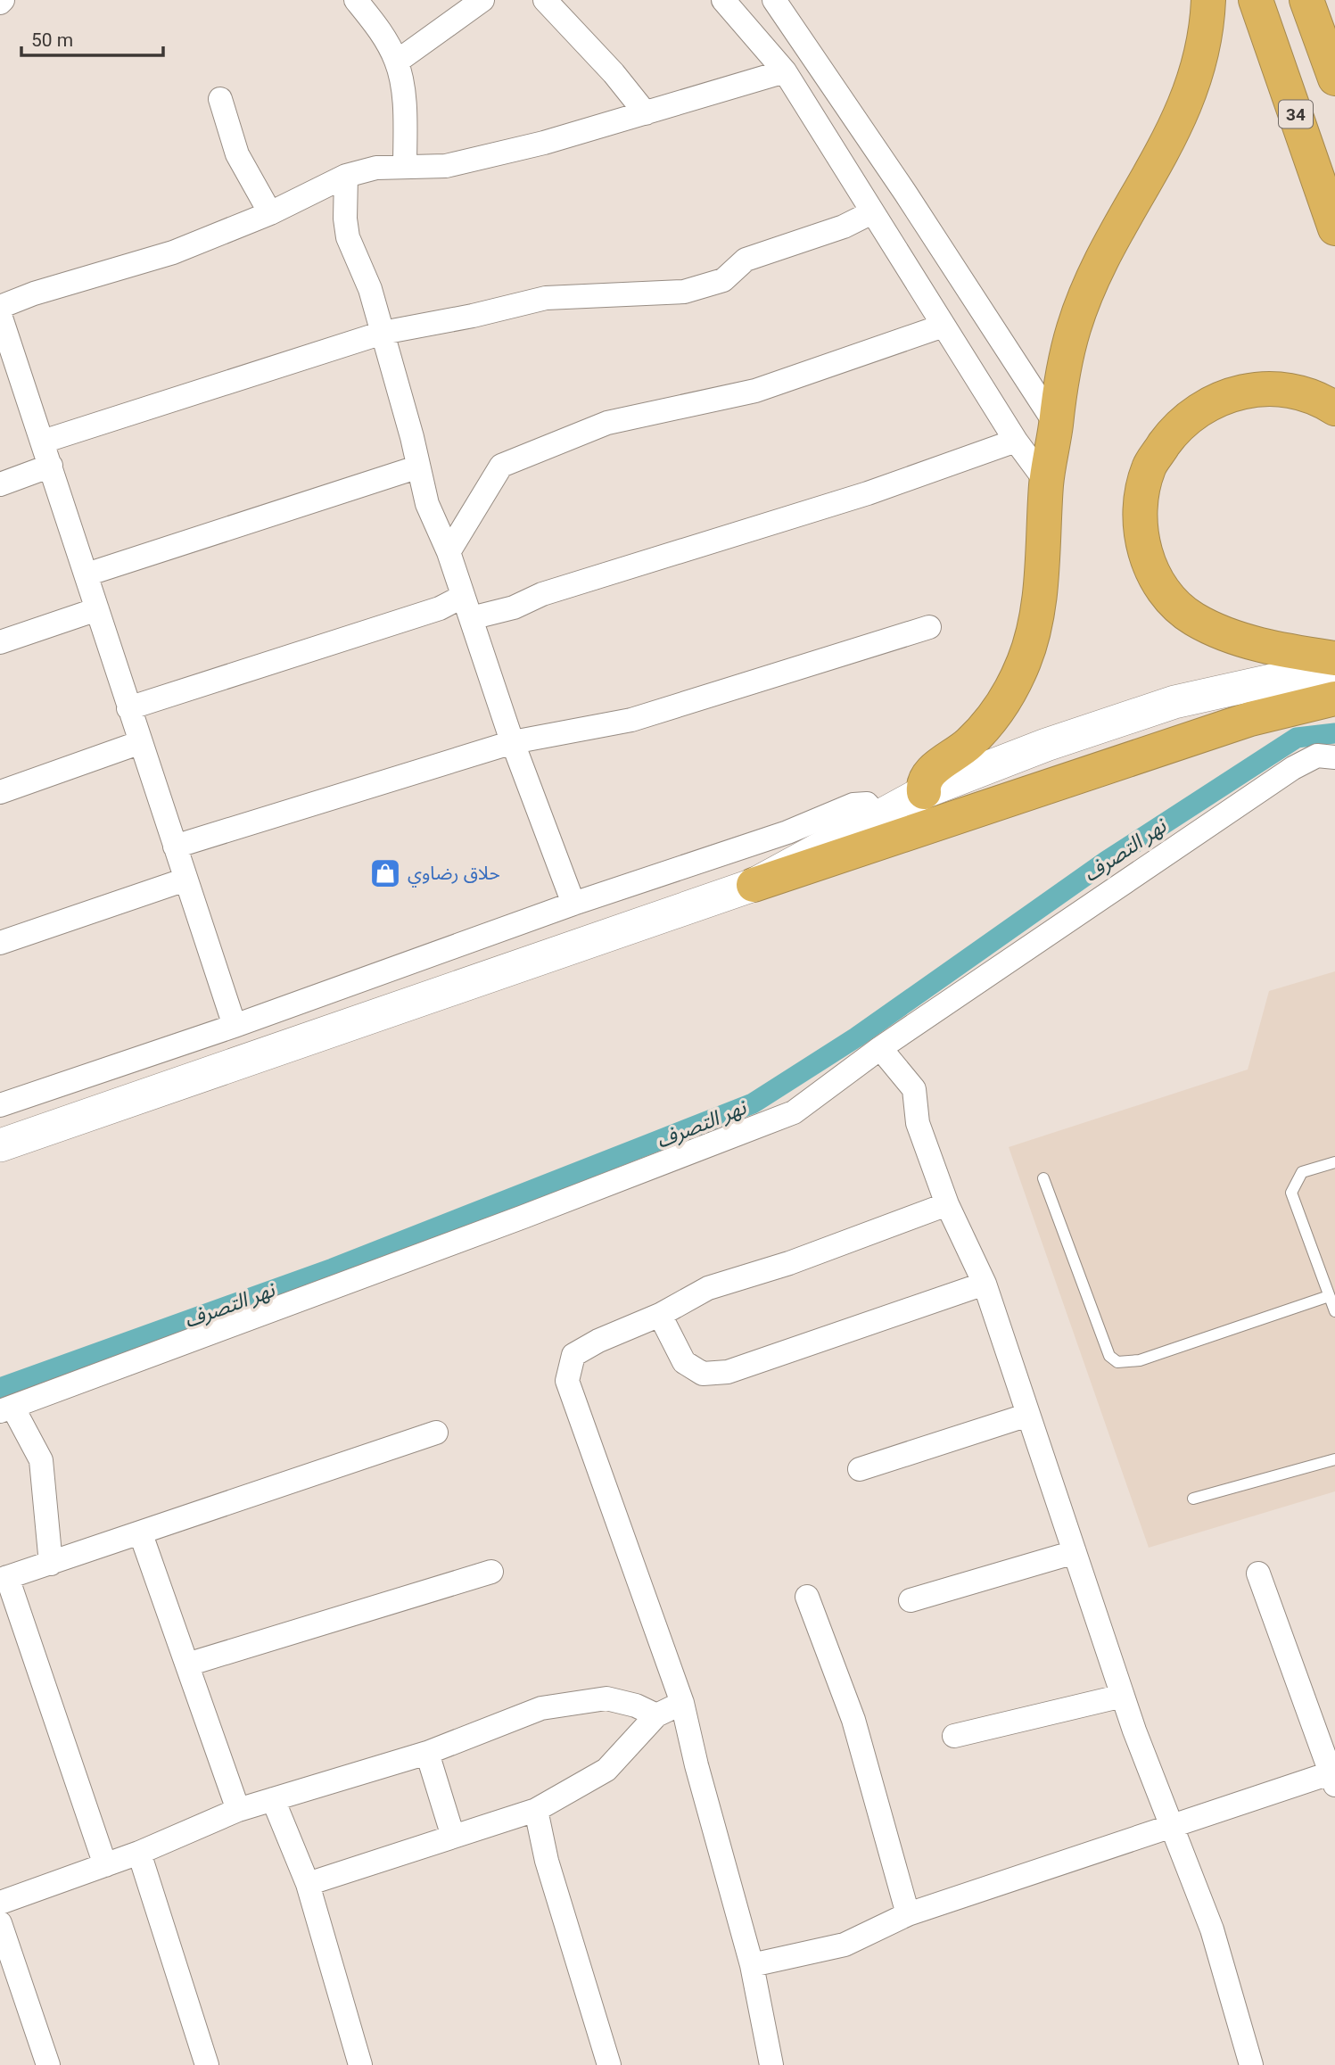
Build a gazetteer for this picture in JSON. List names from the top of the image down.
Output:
{
  "streets": {
    "highway": ["34"]
  },
  "water": ["نهر التصرف"],
  "places": {
    "shop": ["حلاق رضاوي"]
  },
  "scale_bar": "50 m"
}
